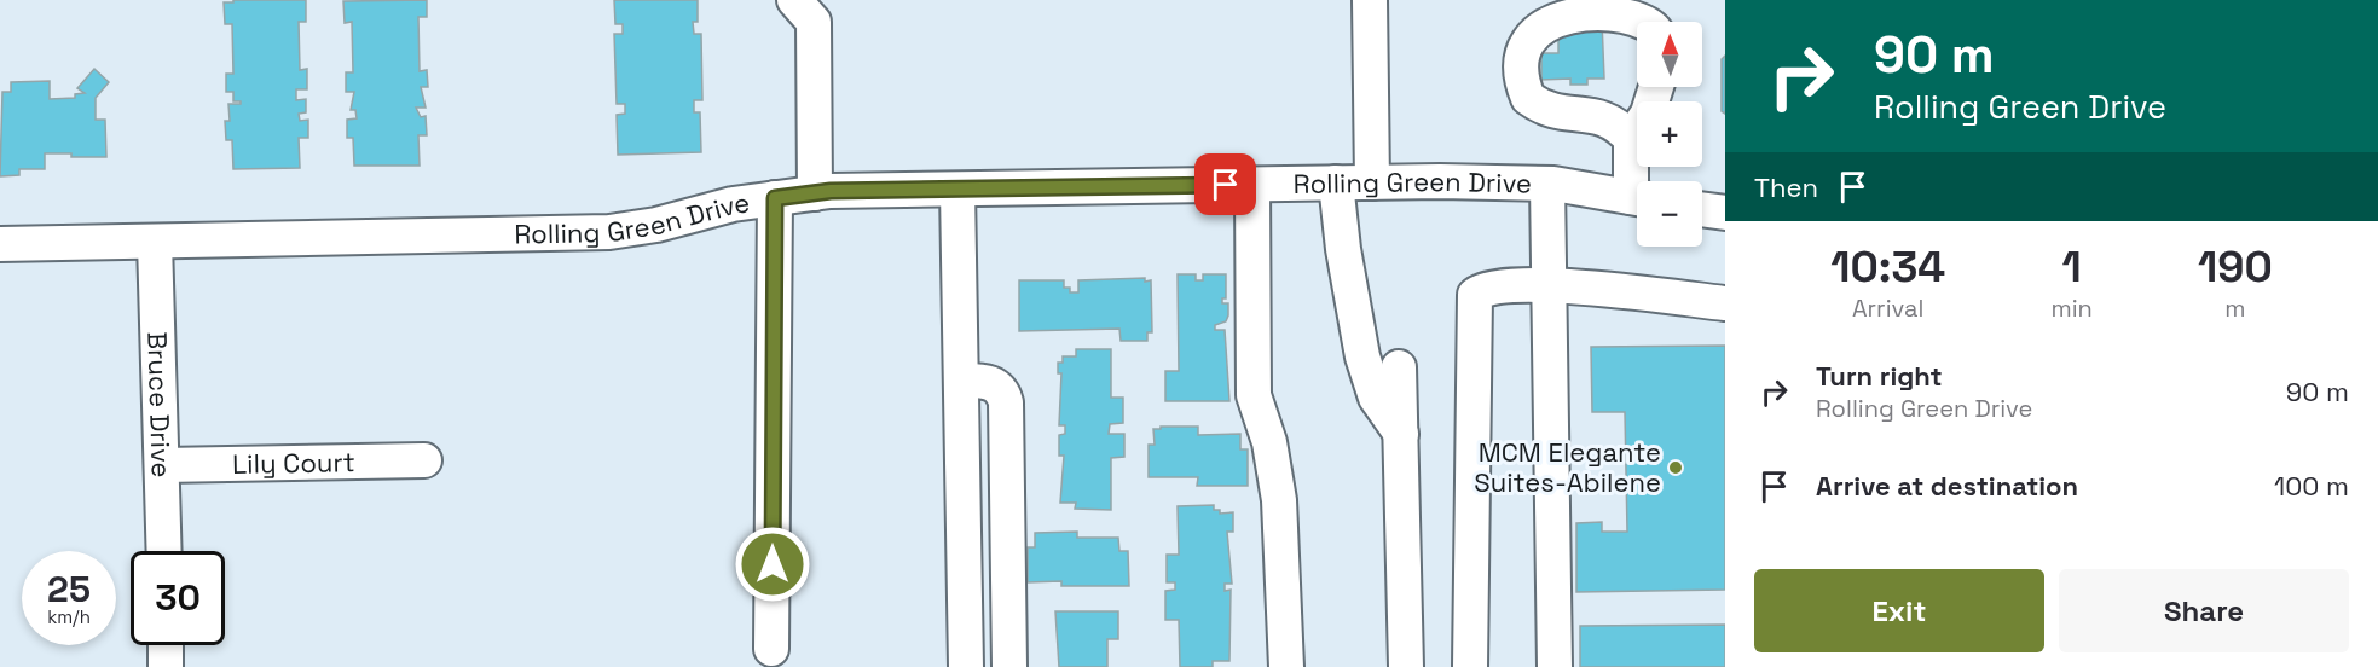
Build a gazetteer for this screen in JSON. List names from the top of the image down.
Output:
{
  "streets": {
    "street": ["Rolling Green Drive", "Bruce Drive", "Lily Court"]
  },
  "crossings": [
    ["Rolling Green Drive", "Bruce Drive"],
    ["Bruce Drive", "Lily Court"]
  ],
  "places": ["MCM Elegante Suites-Abilene"],
  "north": "top",
  "page": {
    "turn": ["90 m", "Rolling Green Drive"],
    "map_buttons": ["+", "−"],
    "then": "Then",
    "eta": [
      "10:34",
      "Arrival",
      "1",
      "min",
      "190",
      "m"
    ],
    "list": [
      {
        "name": "Turn right",
        "note": "Rolling Green Drive",
        "value": "90 m"
      },
      {
        "name": "Arrive at destination",
        "value": "100 m"
      }
    ],
    "speed": "25 km/h",
    "limit": "30",
    "buttons": ["Exit", "Share"]
  }
}
